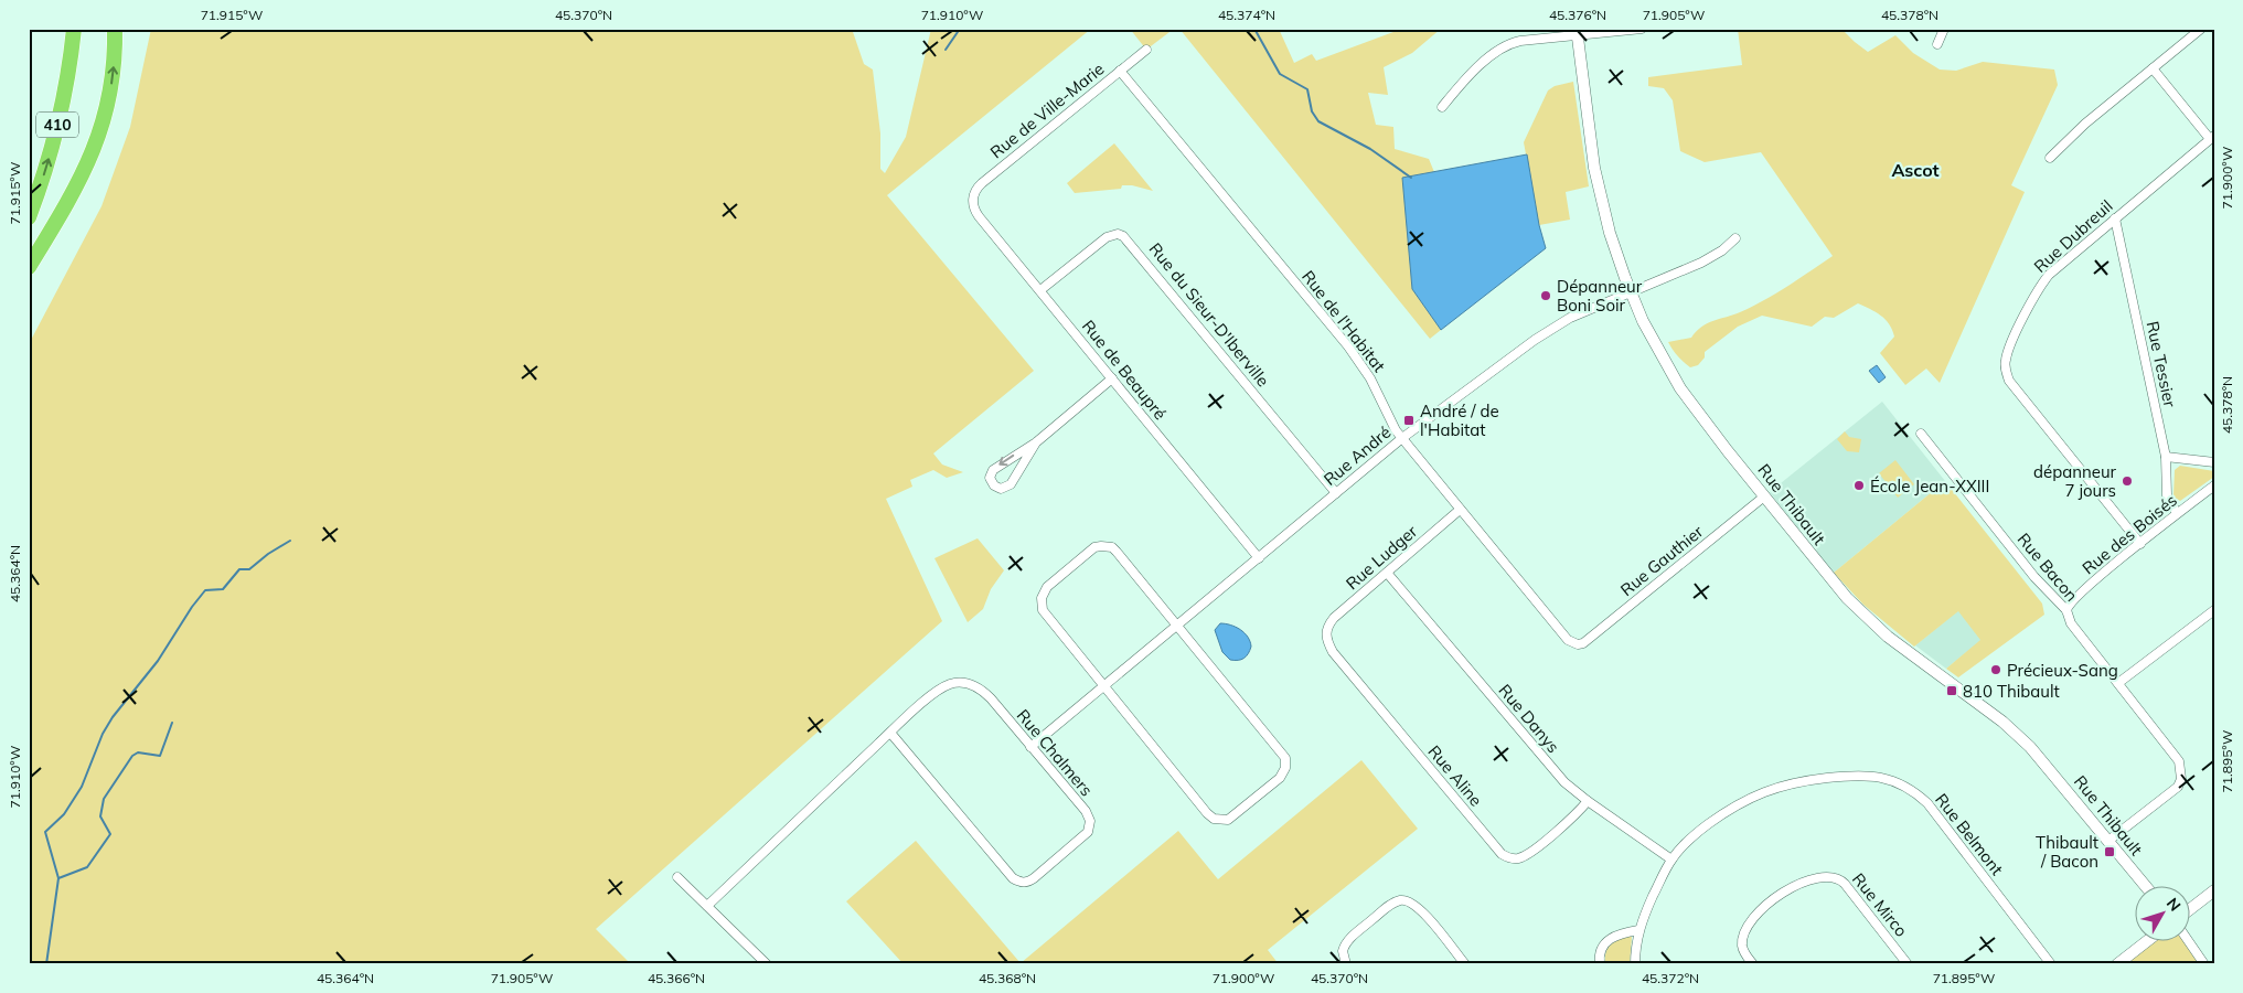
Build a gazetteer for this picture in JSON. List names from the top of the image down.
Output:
{
  "streets": {
    "highway": ["410"],
    "street": [
      "Rue de Ville-Marie",
      "Rue Dubreuil",
      "Rue du Sieur-D'Iberville",
      "Rue de l'Habitat",
      "Rue Tessier",
      "Rue de Beaupré",
      "Rue André",
      "Rue Thibault",
      "Rue des Boisés",
      "Rue Ludger",
      "Rue Gauthier",
      "Rue Bacon",
      "Rue Danys",
      "Rue Chalmers",
      "Rue Aline",
      "Rue Belmont",
      "Rue Mirco"
    ]
  },
  "crossings": [
    ["Rue de Ville-Marie", "Rue de l'Habitat"],
    ["Rue de Ville-Marie", "Rue de Beaupré"],
    ["Rue Dubreuil", "Rue Tessier"],
    ["Rue Dubreuil", "Rue des Boisés"],
    ["Rue du Sieur-D'Iberville", "Rue de Beaupré"],
    ["Rue du Sieur-D'Iberville", "Rue André"],
    ["Rue de l'Habitat", "Rue André"],
    ["Rue de l'Habitat", "Rue Ludger"],
    ["Rue de l'Habitat", "Rue Gauthier"],
    ["Rue Tessier", "Rue des Boisés"],
    ["Rue de Beaupré", "Rue André"],
    ["Rue André", "Rue Thibault"],
    ["Rue André", "Rue Chalmers"],
    ["Rue Thibault", "Rue Gauthier"],
    ["Rue Thibault", "Rue Bacon"],
    ["Rue des Boisés", "Rue Bacon"],
    ["Rue Ludger", "Rue Danys"],
    ["Rue Ludger", "Rue Aline"],
    ["Rue Danys", "Rue Aline"],
    ["Rue Danys", "Rue Belmont"]
  ],
  "districts": ["Ascot"],
  "places": {
    "other": [
      "Dépanneur Boni Soir",
      "dépanneur 7 jours",
      "École Jean-XXIII",
      "Précieux-Sang"
    ],
    "transit": ["André / de l'Habitat", "810 Thibault", "Thibault / Bacon"]
  },
  "north": "top right",
  "coordinates": [
    "71.915°W",
    "45.370°N",
    "71.910°W",
    "45.374°N",
    "45.376°N",
    "71.905°W",
    "45.378°N",
    "71.900°W",
    "45.364°N",
    "71.895°W",
    "45.366°N",
    "45.368°N",
    "45.372°N"
  ]
}
